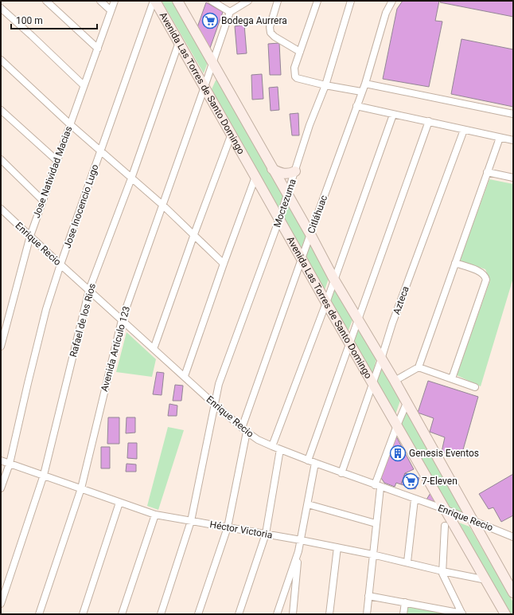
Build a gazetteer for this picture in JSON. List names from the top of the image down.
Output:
{
  "streets": {
    "street": [
      "Avenida Las Torres de Santo Domingo",
      "Jose Natividad Macias",
      "Moctezuma",
      "Jose Inocencio Lugo",
      "Citláhuac",
      "Enrique Recio",
      "Azteca",
      "Rafael de los Rios",
      "Avenida Artículo 123",
      "Héctor Victoria"
    ]
  },
  "crossings": [
    ["Avenida Las Torres de Santo Domingo", "Moctezuma"],
    ["Avenida Las Torres de Santo Domingo", "Jose Inocencio Lugo"],
    ["Avenida Las Torres de Santo Domingo", "Citláhuac"],
    ["Avenida Las Torres de Santo Domingo", "Enrique Recio"],
    ["Avenida Las Torres de Santo Domingo", "Azteca"],
    ["Avenida Las Torres de Santo Domingo", "Rafael de los Rios"],
    ["Avenida Las Torres de Santo Domingo", "Avenida Artículo 123"],
    ["Avenida Las Torres de Santo Domingo", "Héctor Victoria"],
    ["Jose Natividad Macias", "Enrique Recio"],
    ["Moctezuma", "Enrique Recio"],
    ["Moctezuma", "Héctor Victoria"],
    ["Jose Inocencio Lugo", "Enrique Recio"],
    ["Jose Inocencio Lugo", "Héctor Victoria"],
    ["Citláhuac", "Enrique Recio"],
    ["Citláhuac", "Héctor Victoria"],
    ["Enrique Recio", "Azteca"],
    ["Enrique Recio", "Rafael de los Rios"],
    ["Enrique Recio", "Avenida Artículo 123"],
    ["Rafael de los Rios", "Héctor Victoria"],
    ["Avenida Artículo 123", "Héctor Victoria"]
  ],
  "places": {
    "supermarket": ["Bodega Aurrera", "7-Eleven"],
    "building": ["Genesis Eventos"]
  },
  "scale_bar": "100 m"
}
